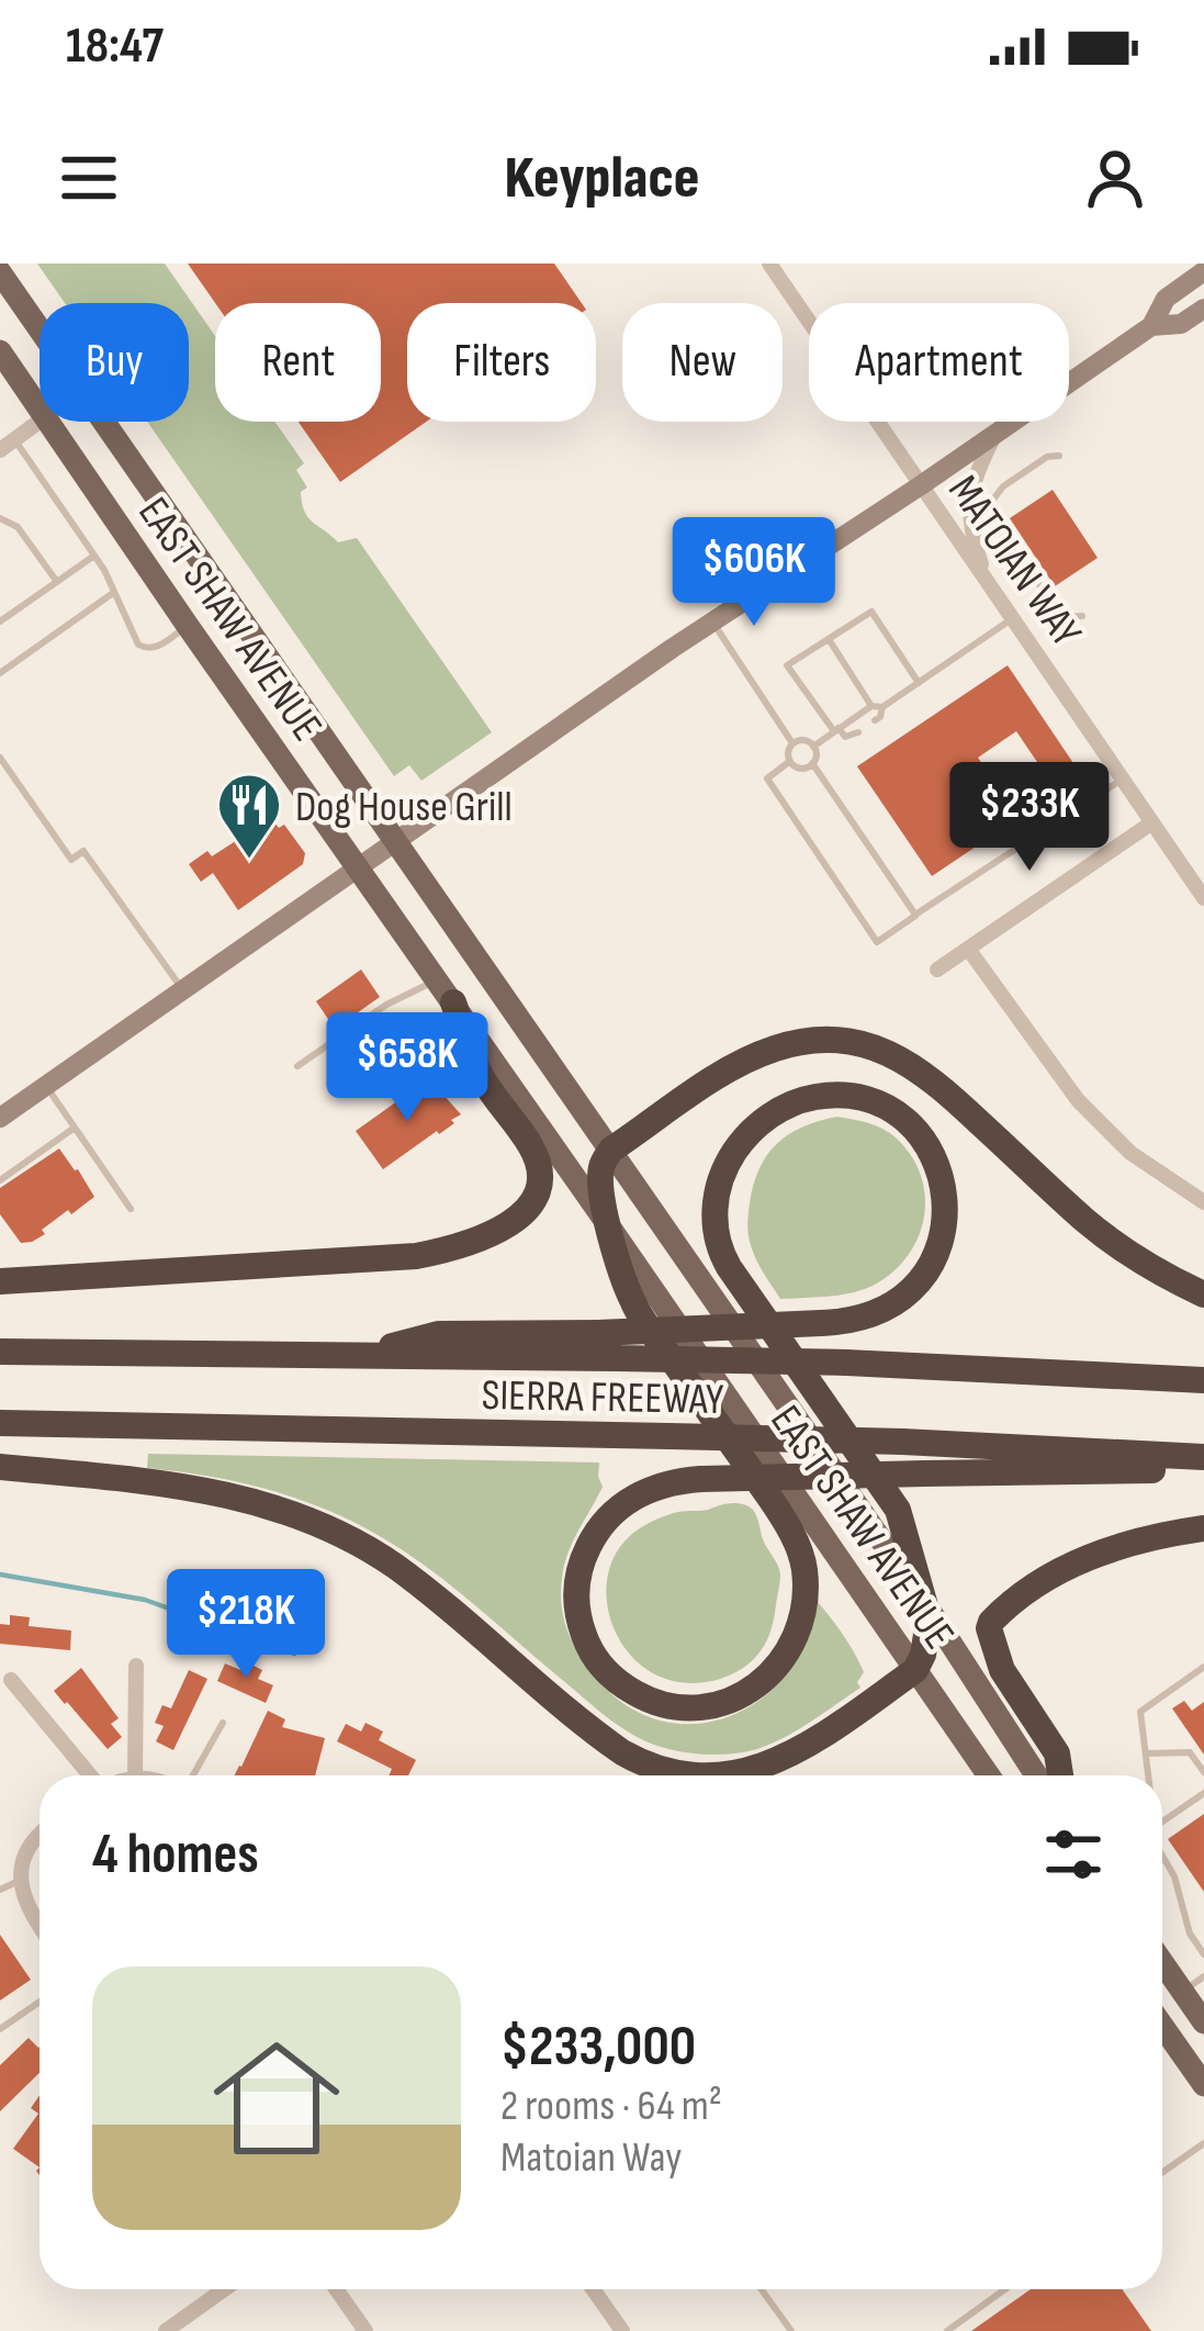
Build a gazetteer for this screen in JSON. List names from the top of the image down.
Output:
{
  "streets": {
    "highway": ["SIERRA FREEWAY"],
    "main road": ["EAST SHAW AVENUE"],
    "street": ["MATOIAN WAY"]
  },
  "places": {
    "restaurant": ["Dog House Grill"]
  },
  "page": {
    "status": "18:47",
    "header": "Keyplace",
    "chip": [
      "Buy",
      "Rent",
      "Filters",
      "New",
      "Apartment"
    ],
    "price": [
      "$606K",
      "$233K",
      "$658K",
      "$218K"
    ],
    "heading": "4 homes",
    "list": [
      {
        "name": "$233,000",
        "note": "2 rooms · 64 m² · Matoian Way"
      }
    ]
  }
}
